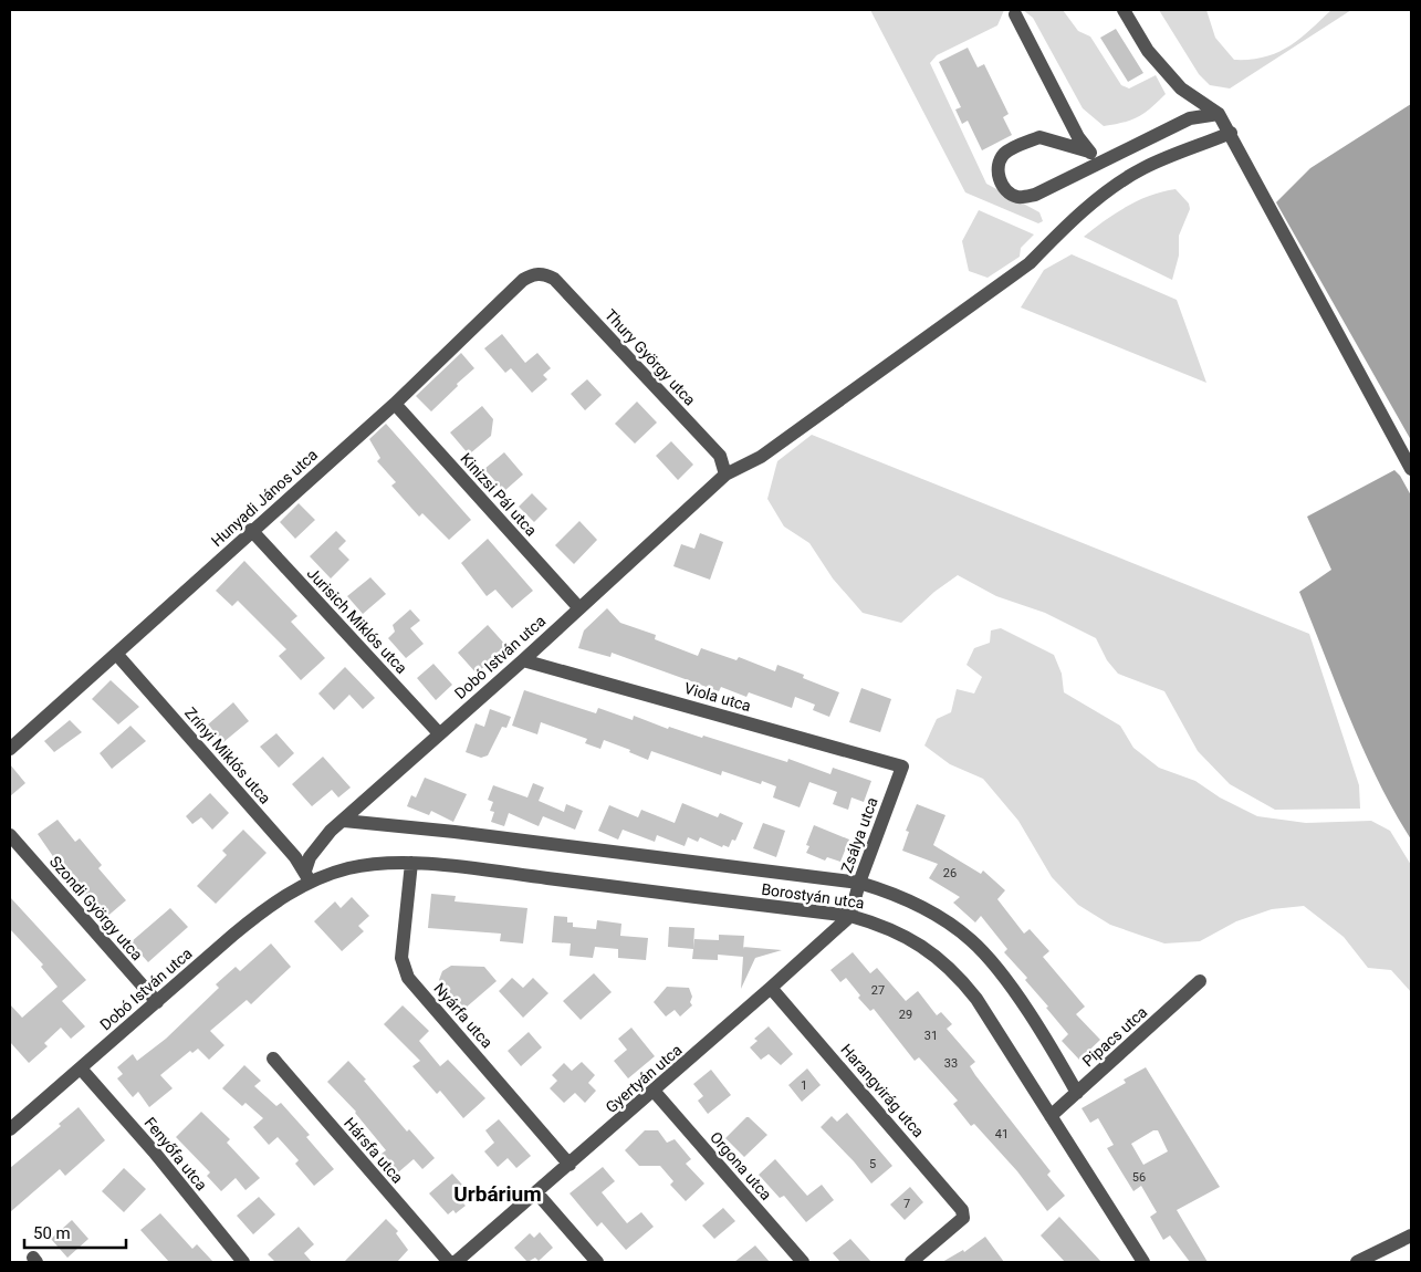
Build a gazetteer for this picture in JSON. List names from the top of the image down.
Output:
{
  "streets": {
    "street": [
      "Thury György utca",
      "Kinizsi Pál utca",
      "Hunyadi János utca",
      "Jurisich Miklós utca",
      "Dobó István utca",
      "Viola utca",
      "Zrínyi Miklós utca",
      "Zsálya utca",
      "Borostyán utca",
      "Szondi György utca",
      "Nyárfa utca",
      "Pipacs utca",
      "Gyertyán utca",
      "Harangvirág utca",
      "Hársfa utca",
      "Fenyőfa utca",
      "Orgona utca"
    ]
  },
  "crossings": [
    ["Thury György utca", "Hunyadi János utca"],
    ["Thury György utca", "Dobó István utca"],
    ["Kinizsi Pál utca", "Hunyadi János utca"],
    ["Kinizsi Pál utca", "Dobó István utca"],
    ["Hunyadi János utca", "Jurisich Miklós utca"],
    ["Hunyadi János utca", "Zrínyi Miklós utca"],
    ["Jurisich Miklós utca", "Dobó István utca"],
    ["Dobó István utca", "Viola utca"],
    ["Dobó István utca", "Zrínyi Miklós utca"],
    ["Dobó István utca", "Borostyán utca"],
    ["Dobó István utca", "Szondi György utca"],
    ["Dobó István utca", "Fenyőfa utca"],
    ["Viola utca", "Zsálya utca"],
    ["Zrínyi Miklós utca", "Borostyán utca"],
    ["Zsálya utca", "Borostyán utca"],
    ["Zsálya utca", "Gyertyán utca"],
    ["Borostyán utca", "Nyárfa utca"],
    ["Borostyán utca", "Pipacs utca"],
    ["Borostyán utca", "Gyertyán utca"],
    ["Nyárfa utca", "Gyertyán utca"],
    ["Gyertyán utca", "Harangvirág utca"],
    ["Gyertyán utca", "Orgona utca"]
  ],
  "districts": ["Urbárium"],
  "house_numbers": [
    "26",
    "27",
    "29",
    "31",
    "33",
    "1",
    "41",
    "5",
    "56",
    "7"
  ],
  "scale_bar": "50 m"
}
